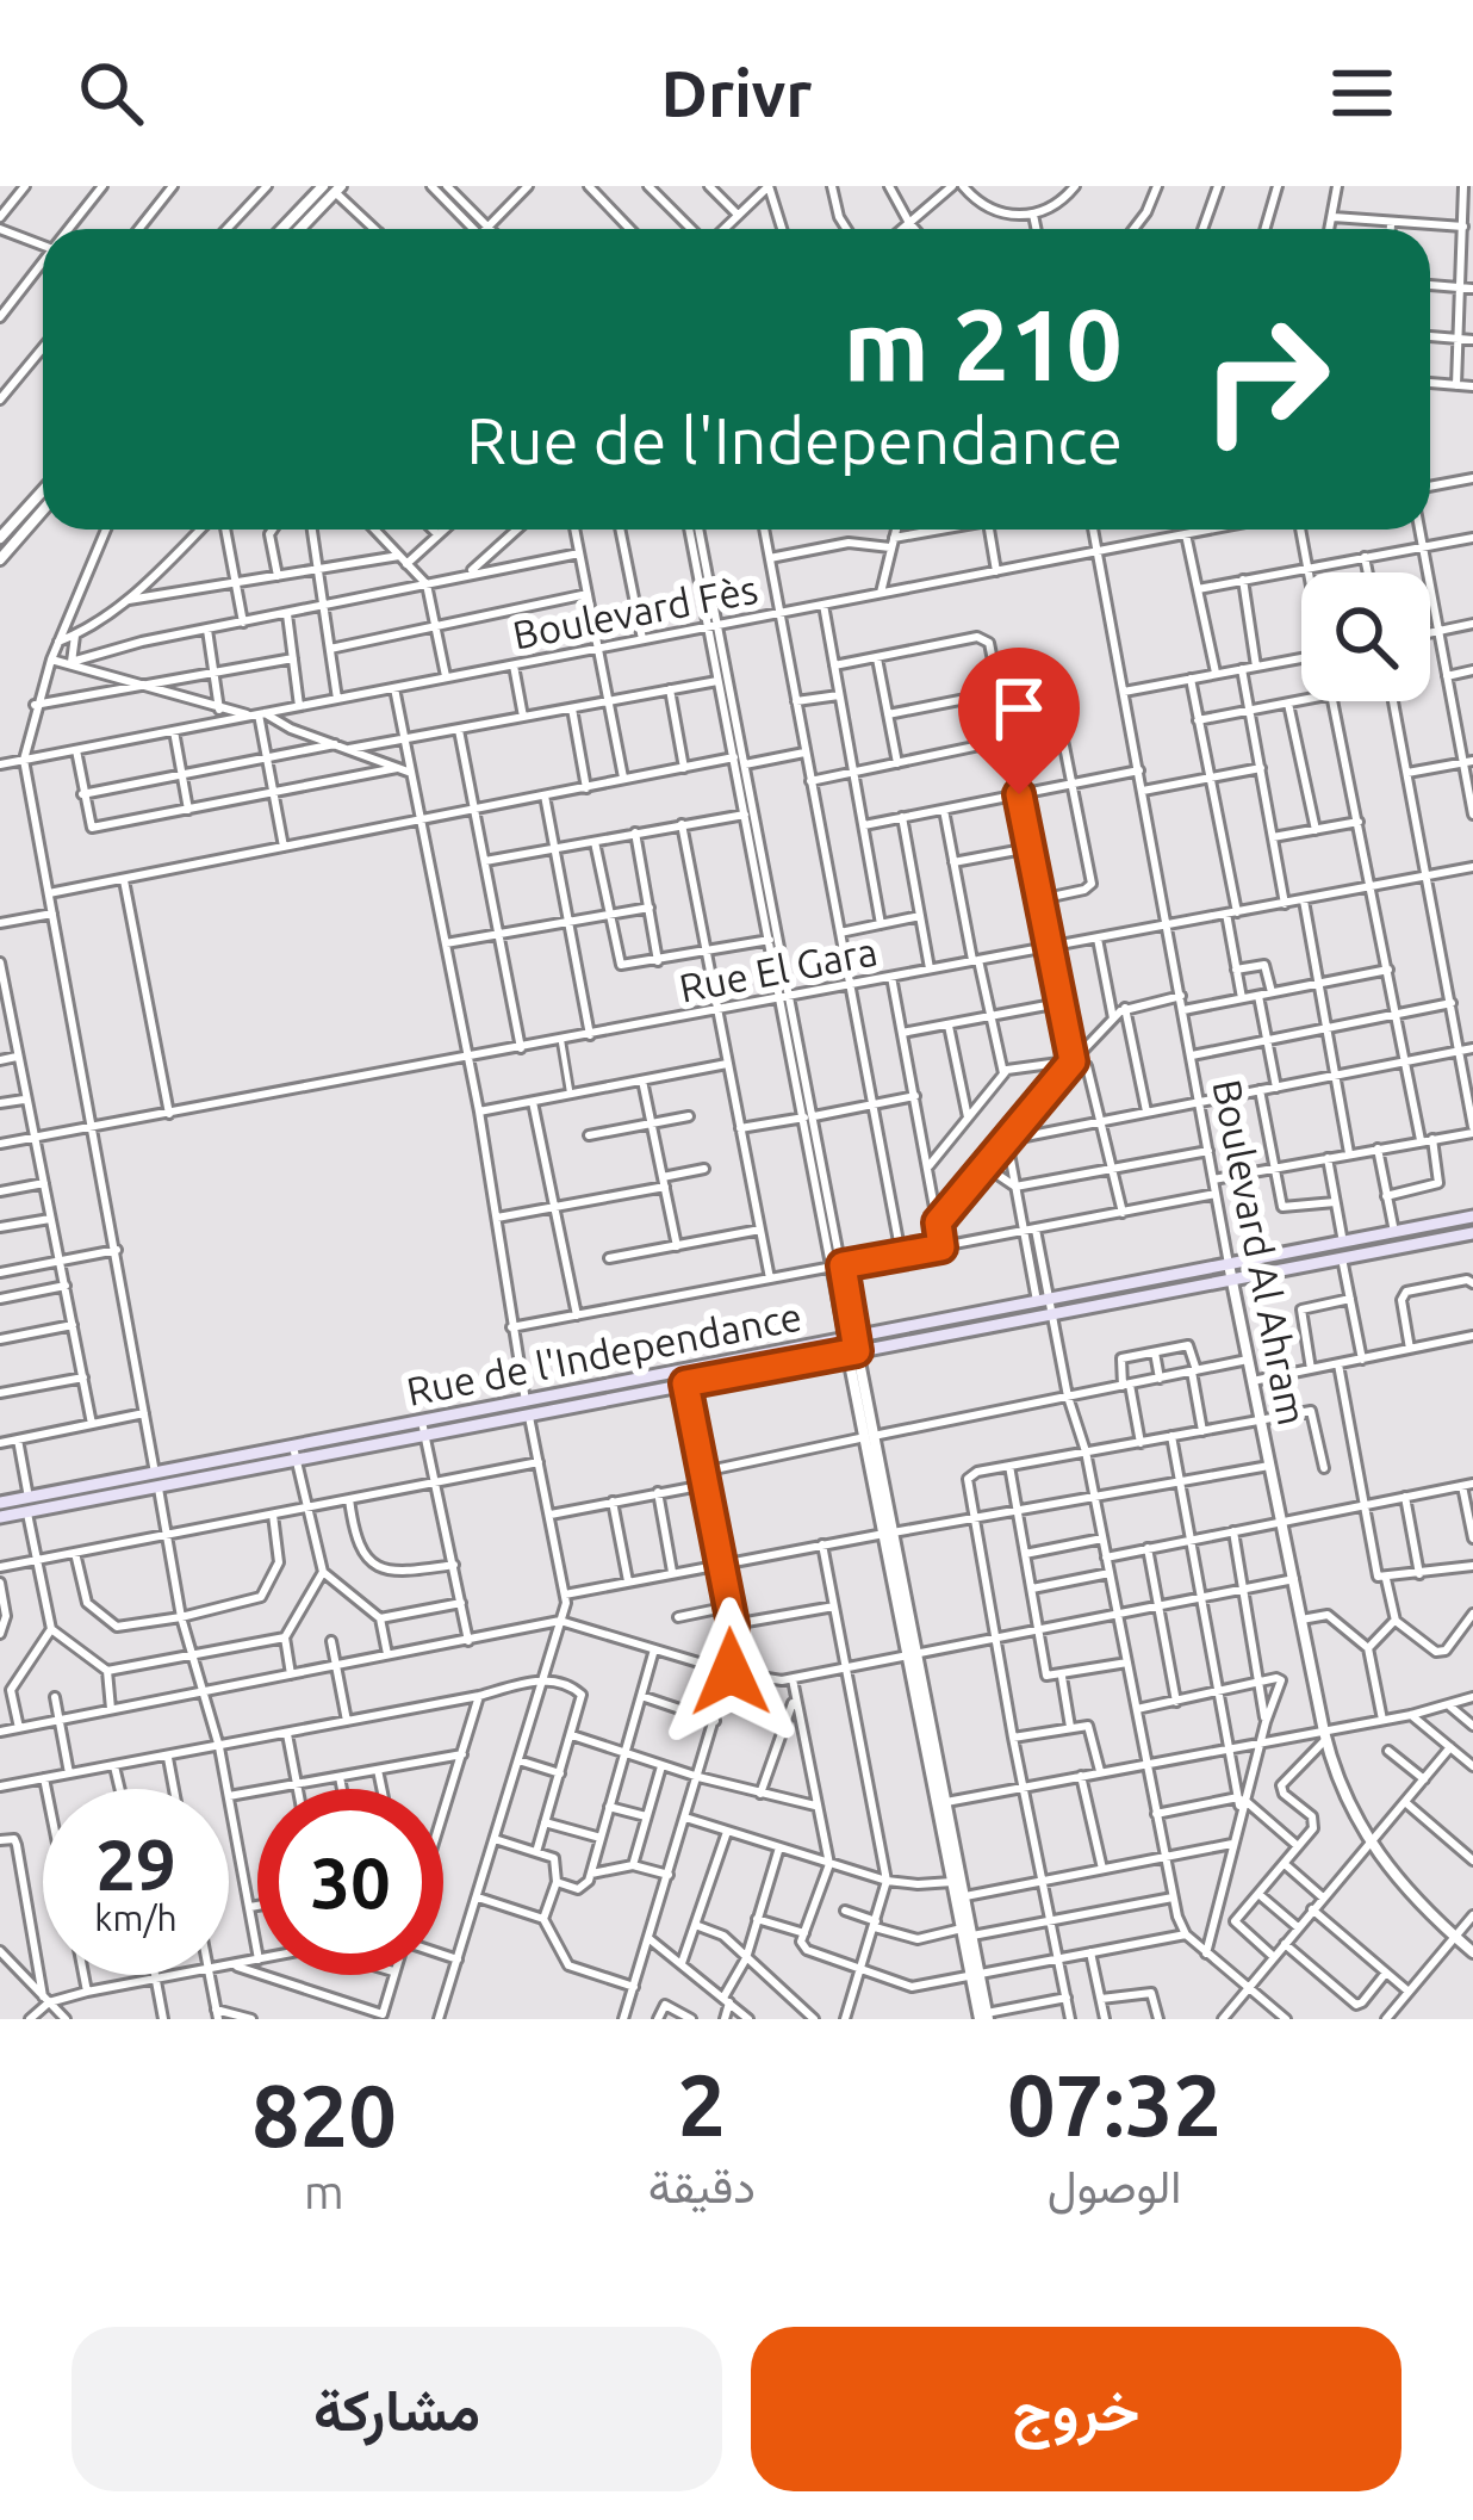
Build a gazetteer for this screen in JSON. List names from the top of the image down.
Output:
{
  "streets": {
    "main road": ["Rue de l'Independance"],
    "street": ["Boulevard Fès", "Rue El Gara", "Boulevard Al Ahram"]
  },
  "crossings": [
    ["Boulevard Fès", "Boulevard Al Ahram"],
    ["Rue El Gara", "Boulevard Al Ahram"],
    ["Boulevard Al Ahram", "Rue de l'Independance"]
  ],
  "page": {
    "header": "Drivr",
    "turn": ["210 m", "Rue de l'Independance"],
    "speed": "29 km/h",
    "limit": "30",
    "eta": [
      "07:32",
      "الوصول",
      "2",
      "دقيقة",
      "820",
      "m"
    ],
    "buttons": ["خروج", "مشاركة"]
  }
}
